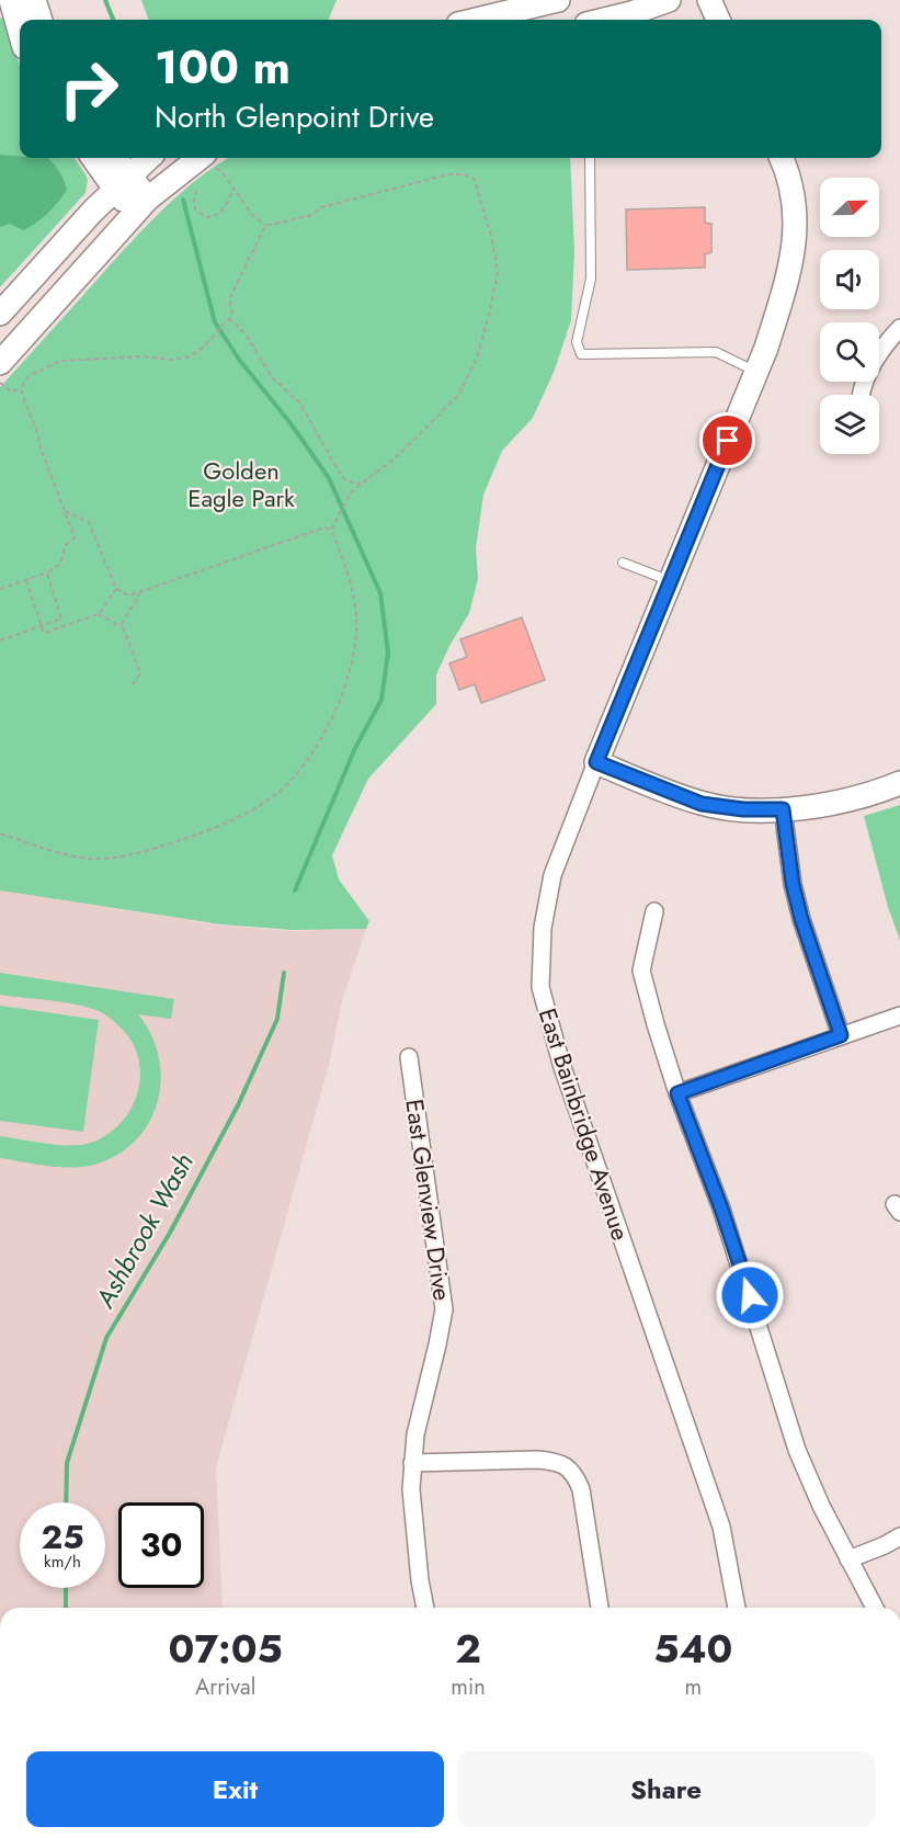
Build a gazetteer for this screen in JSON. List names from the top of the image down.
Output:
{
  "streets": {
    "street": ["East Bainbridge Avenue", "East Glenview Drive"]
  },
  "water": ["Ashbrook Wash"],
  "parks": ["Golden Eagle Park"],
  "north": "right",
  "page": {
    "turn": ["100 m", "North Glenpoint Drive"],
    "speed": "25 km/h",
    "limit": "30",
    "eta": [
      "07:05",
      "Arrival",
      "2",
      "min",
      "540",
      "m"
    ],
    "buttons": ["Exit", "Share"]
  }
}
